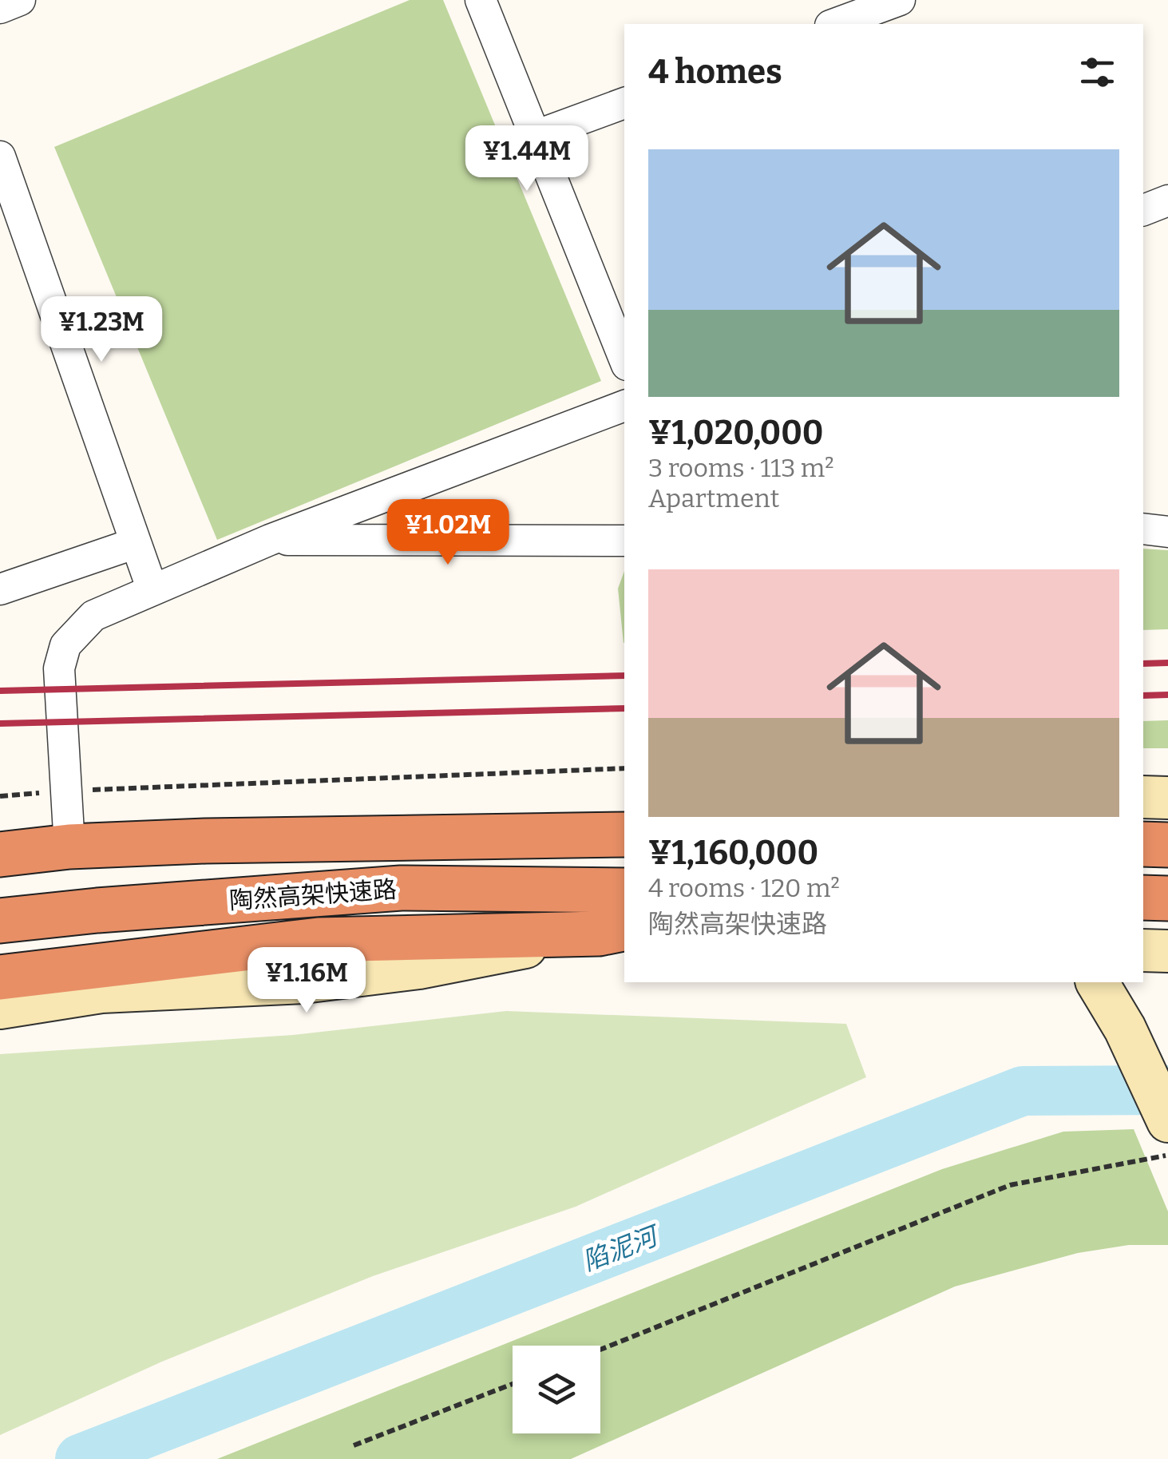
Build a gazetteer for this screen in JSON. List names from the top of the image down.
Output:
{
  "streets": {
    "highway": ["陶然高架快速路"]
  },
  "water": ["陷泥河"],
  "page": {
    "heading": "4 homes",
    "list": [
      {
        "name": "¥1,020,000",
        "note": "3 rooms · 113 m² · Apartment"
      },
      {
        "name": "¥1,160,000",
        "note": "4 rooms · 120 m² · 陶然高架快速路"
      }
    ],
    "price": [
      "¥1.44M",
      "¥1.23M",
      "¥1.02M",
      "¥1.16M"
    ]
  }
}
